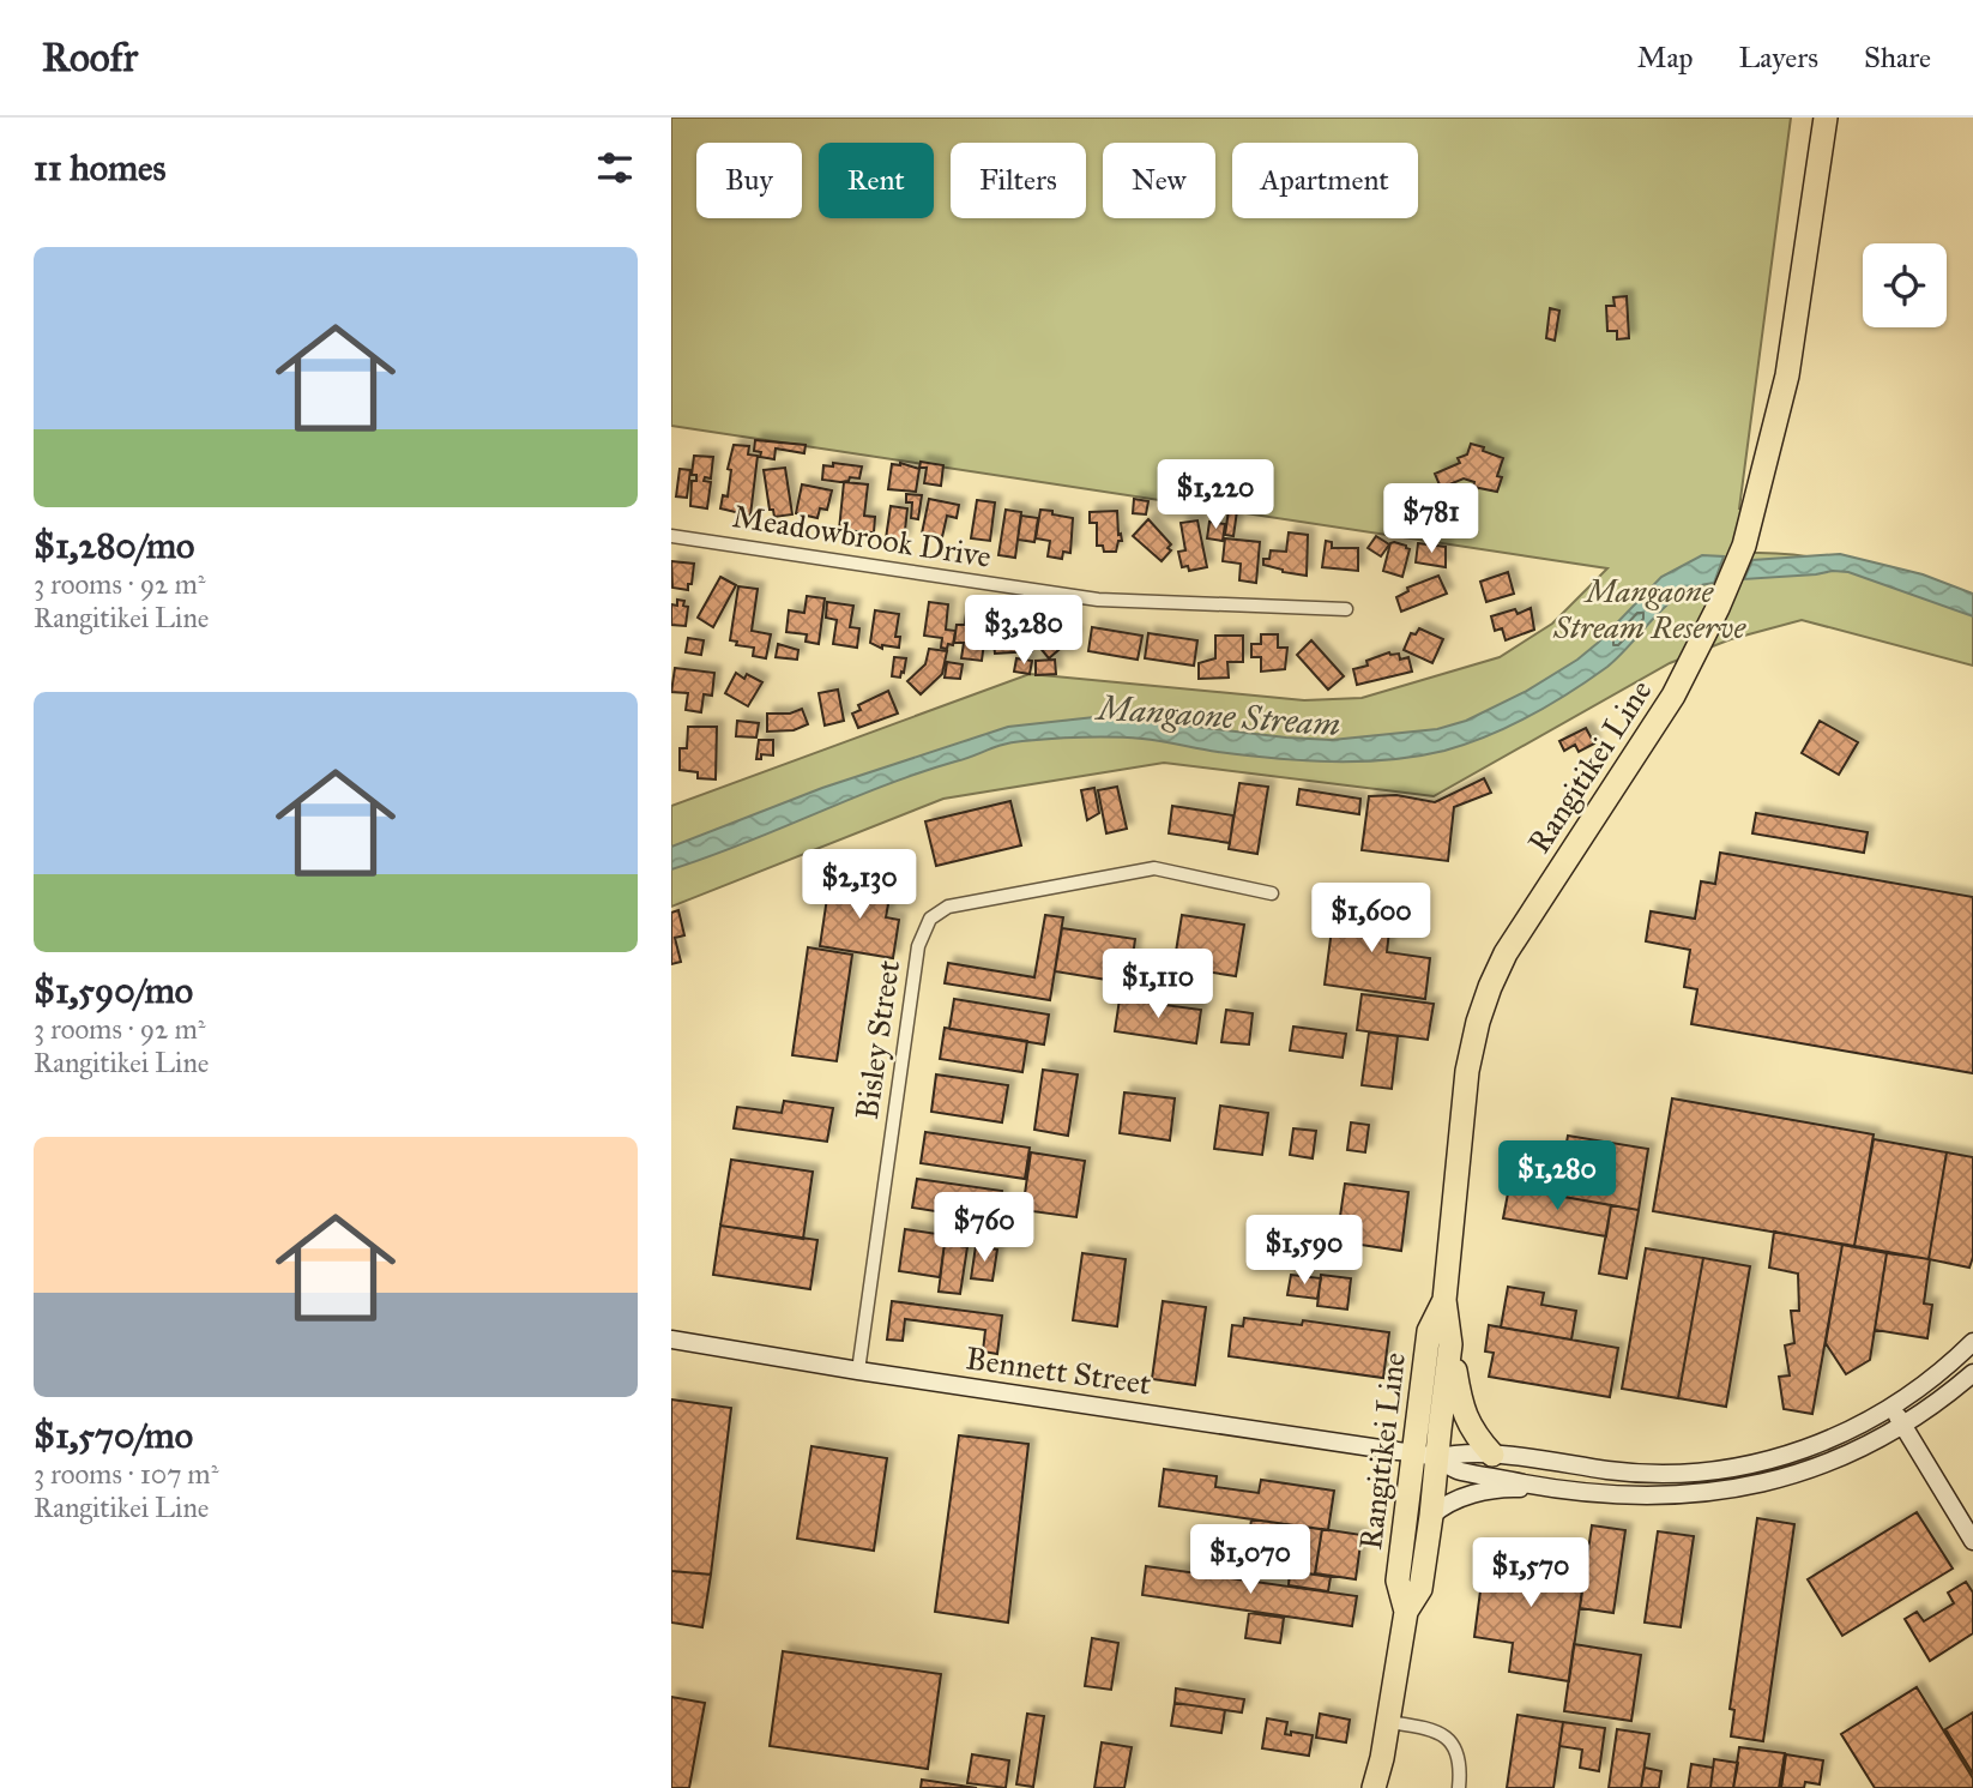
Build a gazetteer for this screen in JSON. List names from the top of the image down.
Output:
{
  "streets": {
    "highway": ["Rangitikei Line"],
    "main road": ["Bennett Street"],
    "street": ["Meadowbrook Drive", "Bisley Street"]
  },
  "crossings": [
    ["Rangitikei Line", "Bennett Street"],
    ["Bisley Street", "Bennett Street"]
  ],
  "water": ["Mangaone Stream"],
  "parks": ["Mangaone Stream Reserve"],
  "page": {
    "header": "Roofr",
    "nav": ["Map", "Layers", "Share"],
    "heading": "11 homes",
    "chip": [
      "Buy",
      "Rent",
      "Filters",
      "New",
      "Apartment"
    ],
    "list": [
      {
        "name": "$1,280/mo",
        "note": "3 rooms · 92 m² · Rangitikei Line"
      },
      {
        "name": "$1,590/mo",
        "note": "3 rooms · 92 m² · Rangitikei Line"
      },
      {
        "name": "$1,570/mo",
        "note": "3 rooms · 107 m² · Rangitikei Line"
      }
    ],
    "price": [
      "$1,220",
      "$781",
      "$3,280",
      "$2,130",
      "$1,600",
      "$1,110",
      "$1,280",
      "$760",
      "$1,590",
      "$1,070",
      "$1,570"
    ]
  }
}
